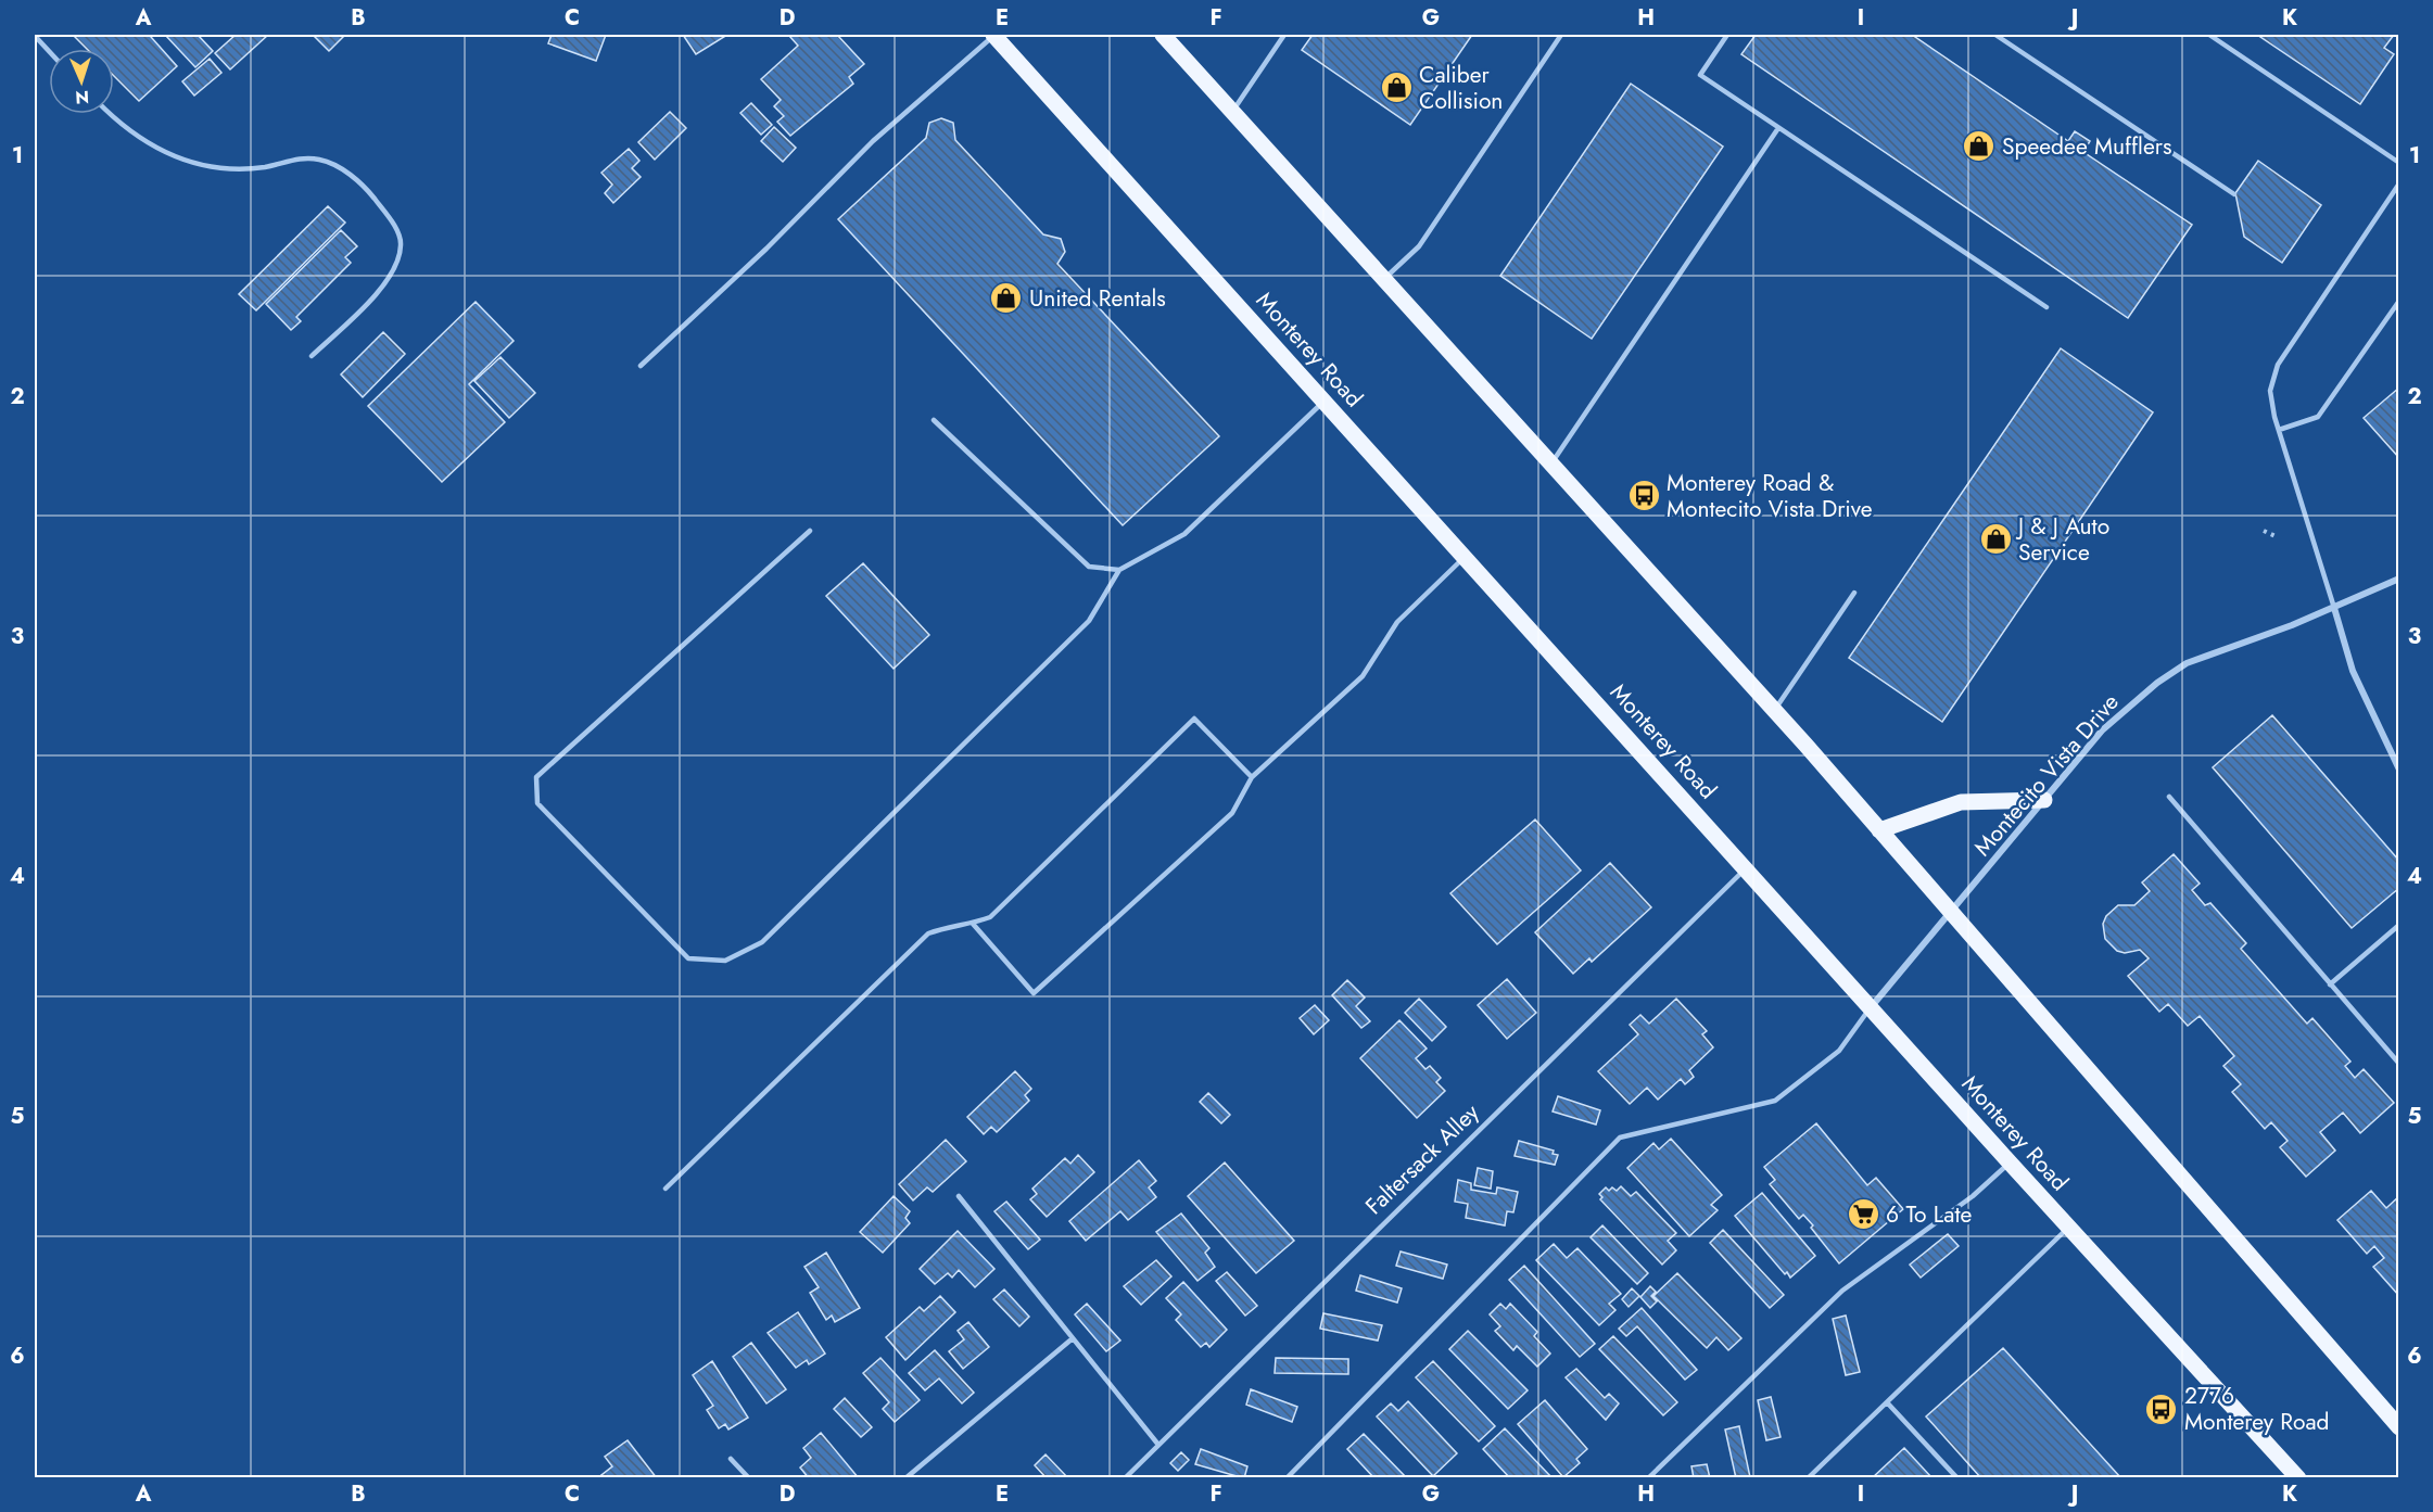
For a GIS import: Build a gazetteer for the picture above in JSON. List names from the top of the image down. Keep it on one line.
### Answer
{"streets":{"main road":["Monterey Road"],"street":["Montecito Vista Drive"],"lane":["Faltersack Alley"]},"crossings":[["Monterey Road","Montecito Vista Drive"],["Monterey Road","Faltersack Alley"]],"places":{"shop":["Caliber Collision","Speedee Mufflers","United Rentals","J & J Auto Service"],"bus stop":["Monterey Road & Montecito Vista Drive","2776 Monterey Road"],"supermarket":["6 To Late"]},"north":"bottom","grid":{"columns":["A","B","C","D","E","F","G","H","I","J","K"],"rows":["1","2","3","4","5","6"]}}
